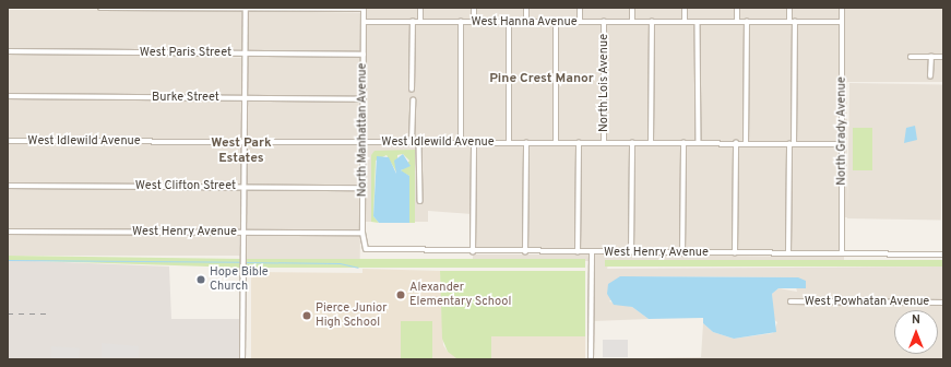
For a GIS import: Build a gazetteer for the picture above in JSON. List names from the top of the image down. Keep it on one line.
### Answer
{"streets":{"street":["West Hanna Avenue","West Paris Street","North Lois Avenue","Burke Street","North Manhattan Avenue","North Grady Avenue","West Idlewild Avenue","West Clifton Street","West Henry Avenue","West Powhatan Avenue"]},"crossings":[["West Hanna Avenue","North Lois Avenue"],["West Hanna Avenue","North Manhattan Avenue"],["West Hanna Avenue","North Grady Avenue"],["West Paris Street","North Manhattan Avenue"],["North Lois Avenue","West Idlewild Avenue"],["Burke Street","North Manhattan Avenue"],["North Manhattan Avenue","West Idlewild Avenue"],["North Manhattan Avenue","West Clifton Street"],["North Manhattan Avenue","West Henry Avenue"],["North Grady Avenue","West Idlewild Avenue"],["North Grady Avenue","West Henry Avenue"]],"districts":["Pine Crest Manor","West Park Estates"],"places":["Hope Bible Church","Alexander Elementary School","Pierce Junior High School"],"north":"top"}
